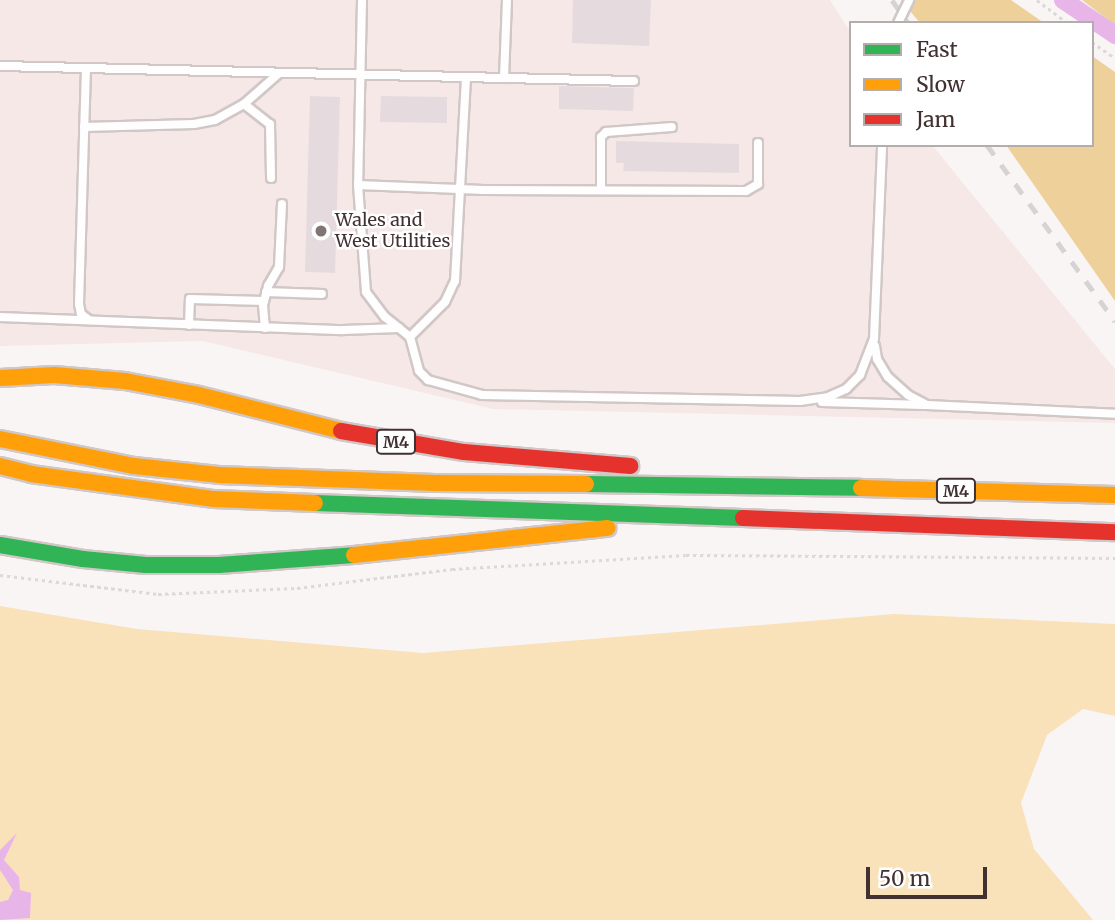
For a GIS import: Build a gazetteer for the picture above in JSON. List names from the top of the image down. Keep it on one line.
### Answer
{"streets":{"highway":["M4"]},"places":["Wales and West Utilities"],"legend":["Fast","Slow","Jam"],"scale_bar":"50 m"}
